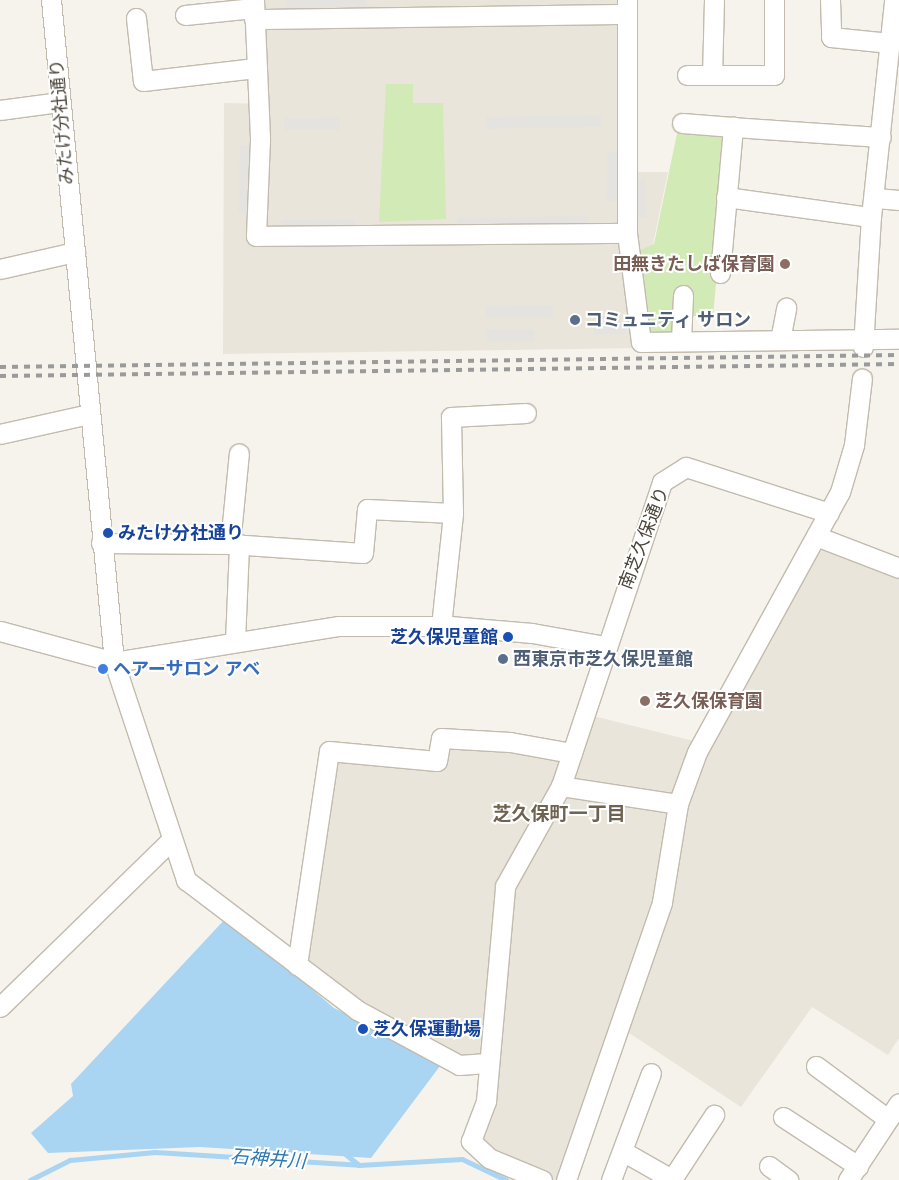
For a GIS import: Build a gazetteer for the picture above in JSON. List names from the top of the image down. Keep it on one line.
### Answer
{"streets":{"street":["みたけ分社通り","南芝久保通り"]},"crossings":[["みたけ分社通り","南芝久保通り"]],"districts":["芝久保町一丁目"],"water":["石神井川"],"places":["田無きたしば保育園","コミュニティ サロン","みたけ分社通り","芝久保児童館","西東京市芝久保児童館","ヘアーサロン アベ","芝久保保育園","芝久保運動場"]}
